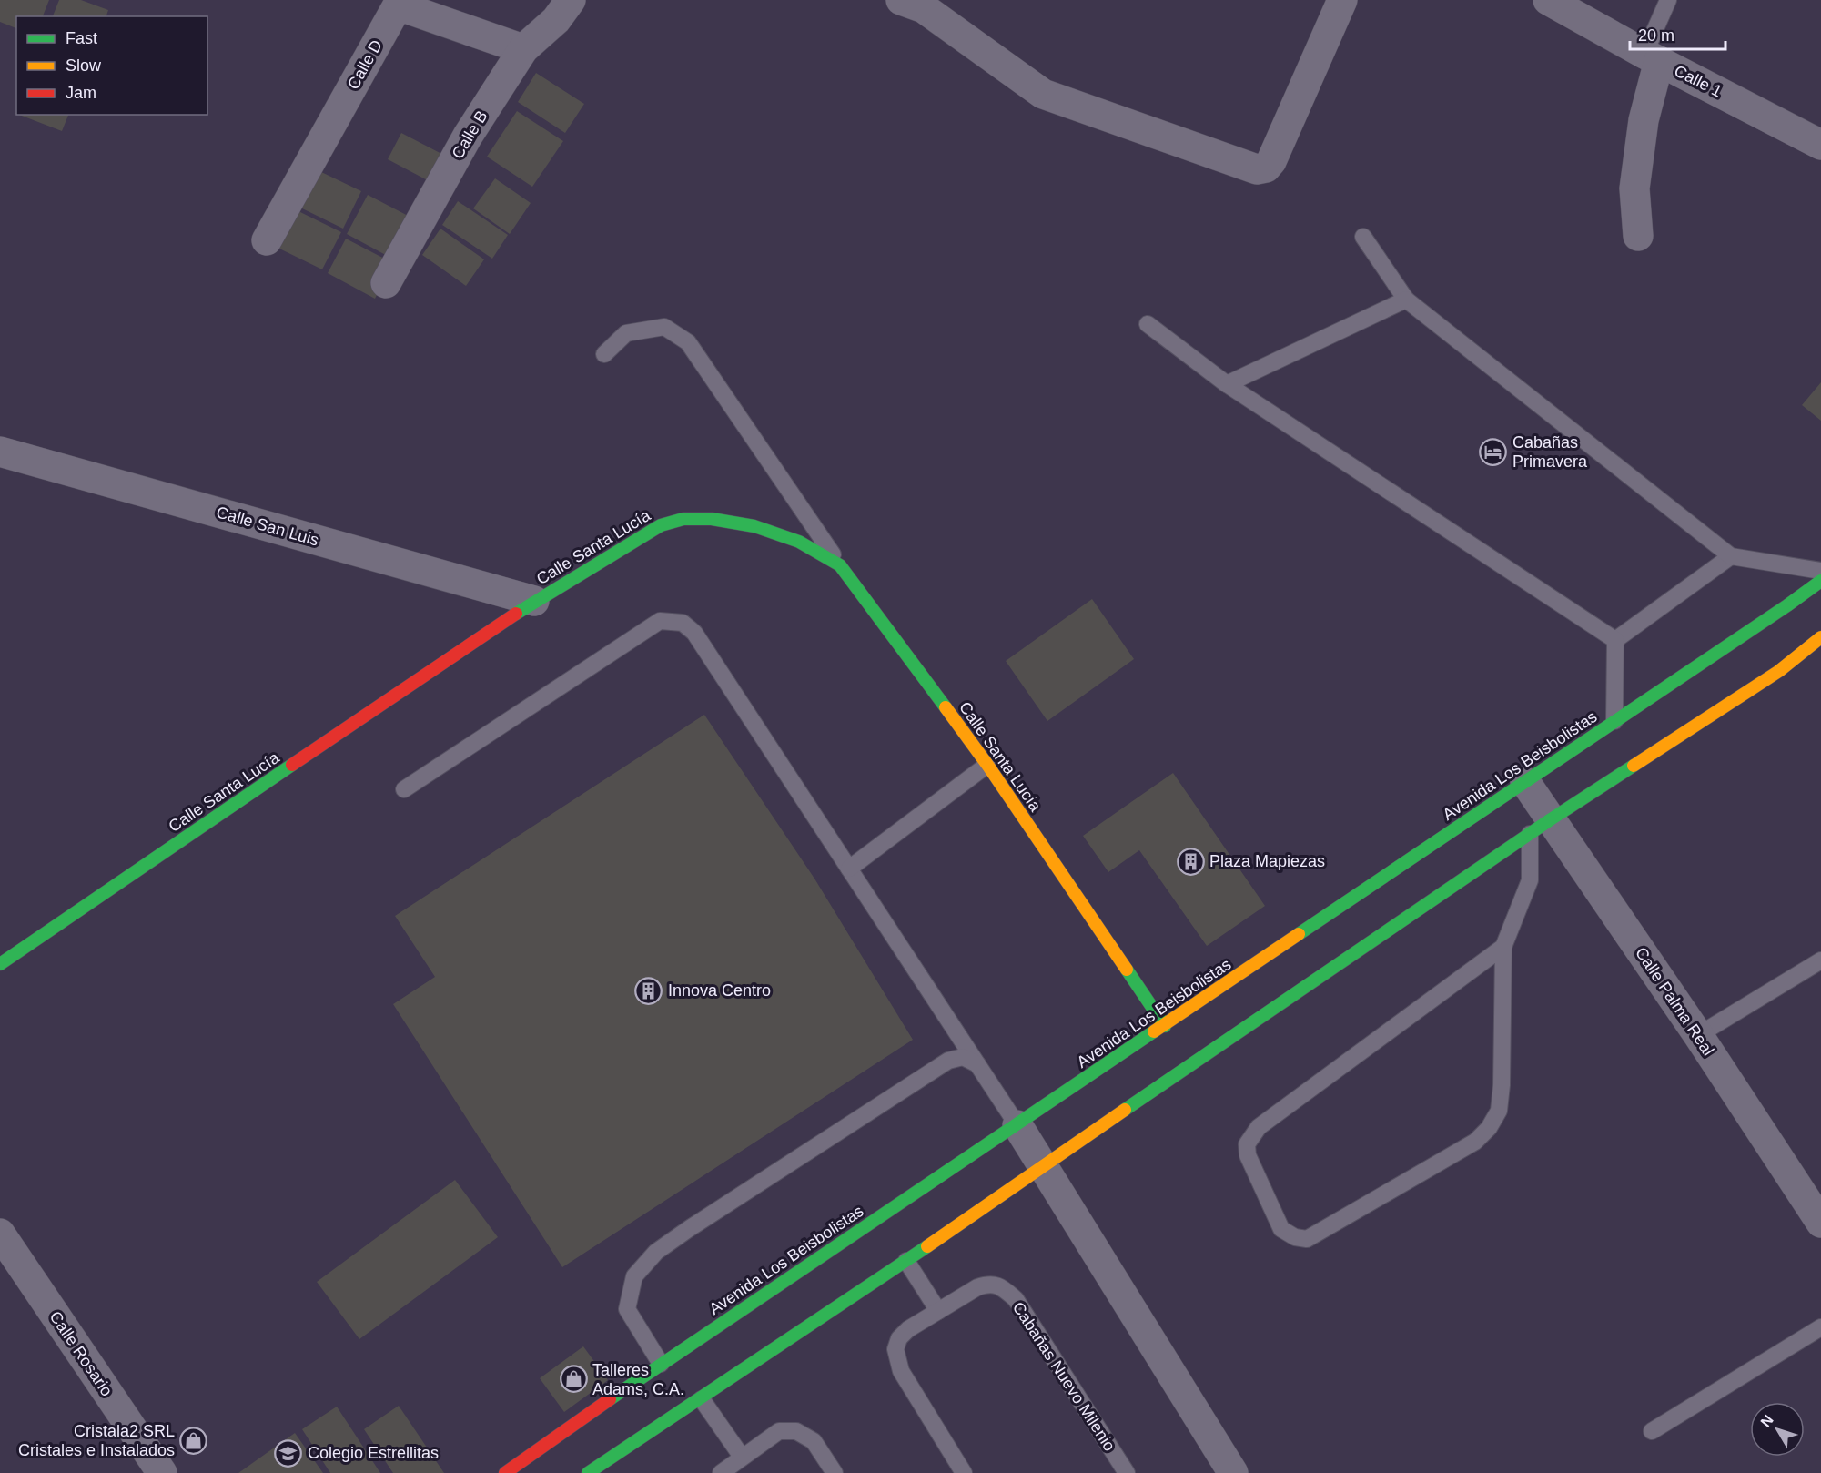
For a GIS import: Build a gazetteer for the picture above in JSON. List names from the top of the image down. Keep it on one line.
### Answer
{"streets":{"main road":["Calle Santa Lucía","Avenida Los Beisbolistas"],"street":["Calle D","Calle 1","Calle B","Calle San Luis","Calle Palma Real","Calle Rosario"],"lane":["Cabañas Nuevo Milenio"]},"crossings":[["Calle D","Calle B"],["Calle San Luis","Calle Santa Lucía"],["Calle Santa Lucía","Avenida Los Beisbolistas"],["Avenida Los Beisbolistas","Calle Palma Real"]],"places":{"hotel":["Cabañas Primavera"],"building":["Plaza Mapiezas","Innova Centro"],"shop":["Talleres Adams, C.A.","Cristala2 SRL Cristales e Instalados"],"school or university":["Colegio Estrellitas"]},"legend":["Fast","Slow","Jam"],"scale_bar":"20 m","north":"top left"}
